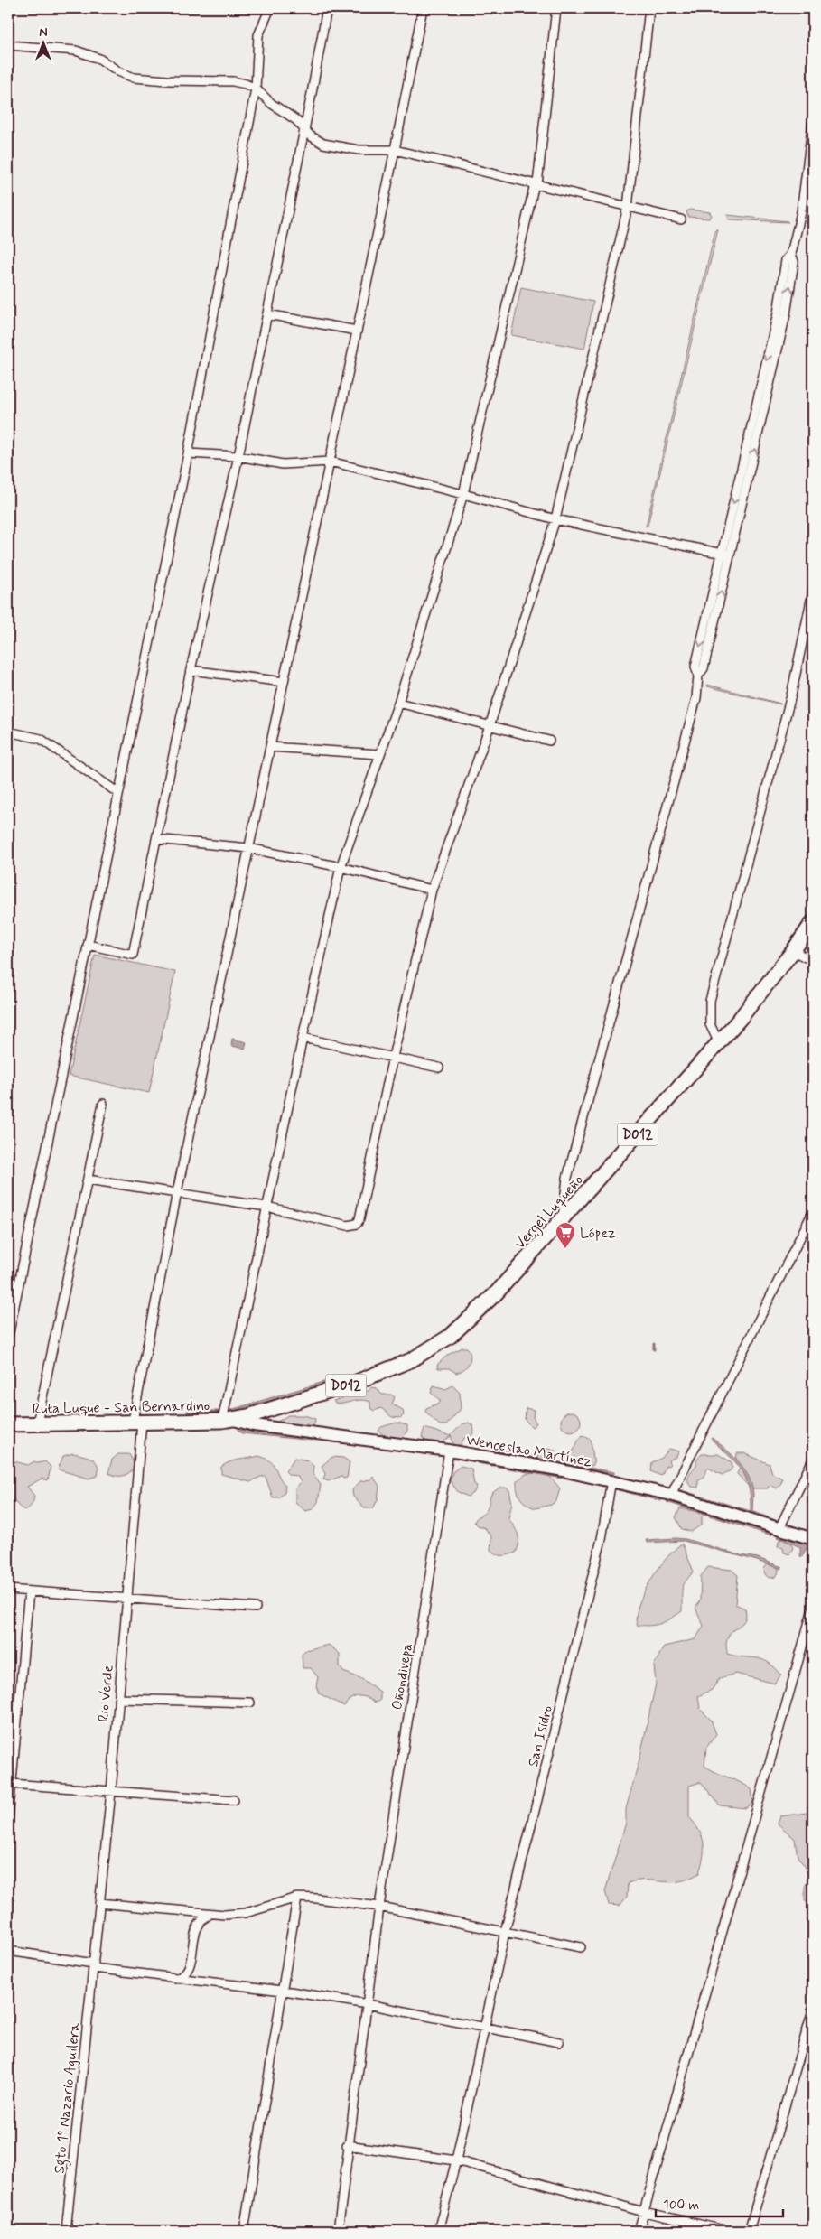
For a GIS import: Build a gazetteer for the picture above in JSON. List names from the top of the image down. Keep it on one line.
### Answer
{"streets":{"main road":["D012","Vergel Luqueño","Ruta Luque - San Bernardino","Wenceslao Martínez"],"street":["Oñondivepa","Rio Verde","San Isidro","Sgto 1º Nazario Aguilera"]},"crossings":[["Vergel Luqueño","Ruta Luque - San Bernardino"],["Vergel Luqueño","Wenceslao Martínez"],["Ruta Luque - San Bernardino","Wenceslao Martínez"],["Ruta Luque - San Bernardino","Rio Verde"],["Wenceslao Martínez","Oñondivepa"],["Wenceslao Martínez","San Isidro"],["Rio Verde","Sgto 1º Nazario Aguilera"]],"places":{"supermarket":["López"]},"scale_bar":"100 m","north":"top"}
